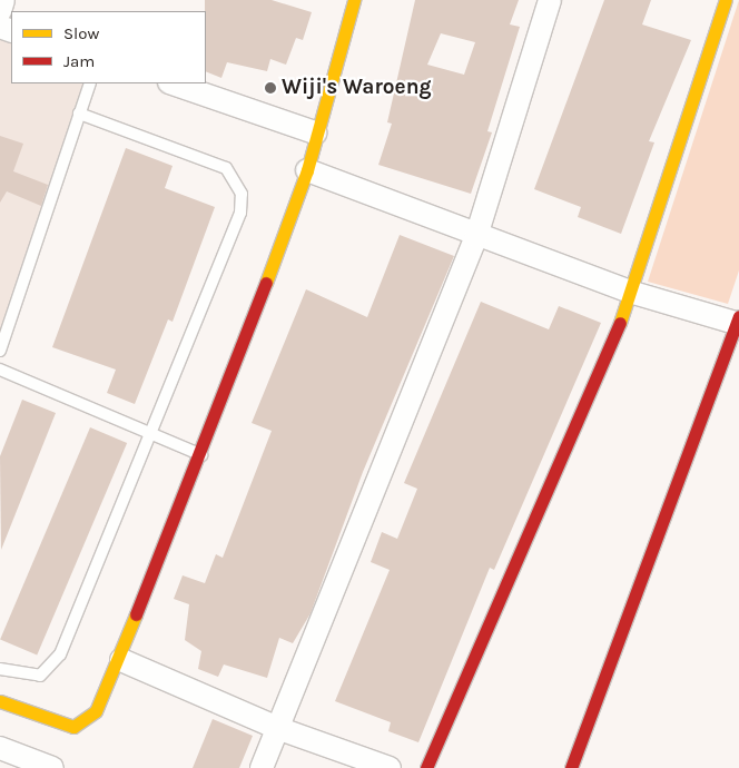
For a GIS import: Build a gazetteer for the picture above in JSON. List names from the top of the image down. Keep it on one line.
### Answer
{"places":["Wiji's Waroeng"],"legend":["Slow","Jam"]}
